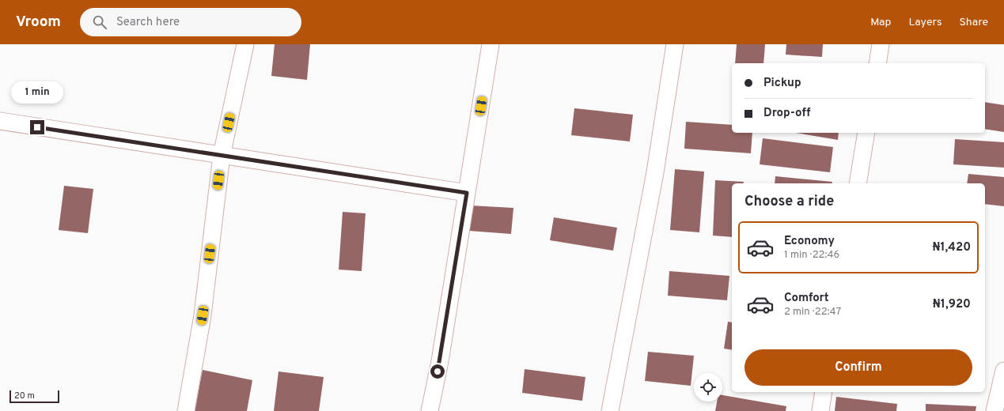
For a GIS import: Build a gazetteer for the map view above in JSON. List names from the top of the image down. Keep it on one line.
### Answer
{"scale_bar":"20 m","page":{"header":"Vroom","search":"Search here","nav":["Map","Layers","Share"],"banner":["Pickup","Drop-off"],"bubble":"1 min","heading":"Choose a ride","list":[{"name":"Economy","note":"1 min · 22:46","value":"₦1,420"},{"name":"Comfort","note":"2 min · 22:47","value":"₦1,920"}],"buttons":"Confirm","scale":"20 m"}}
